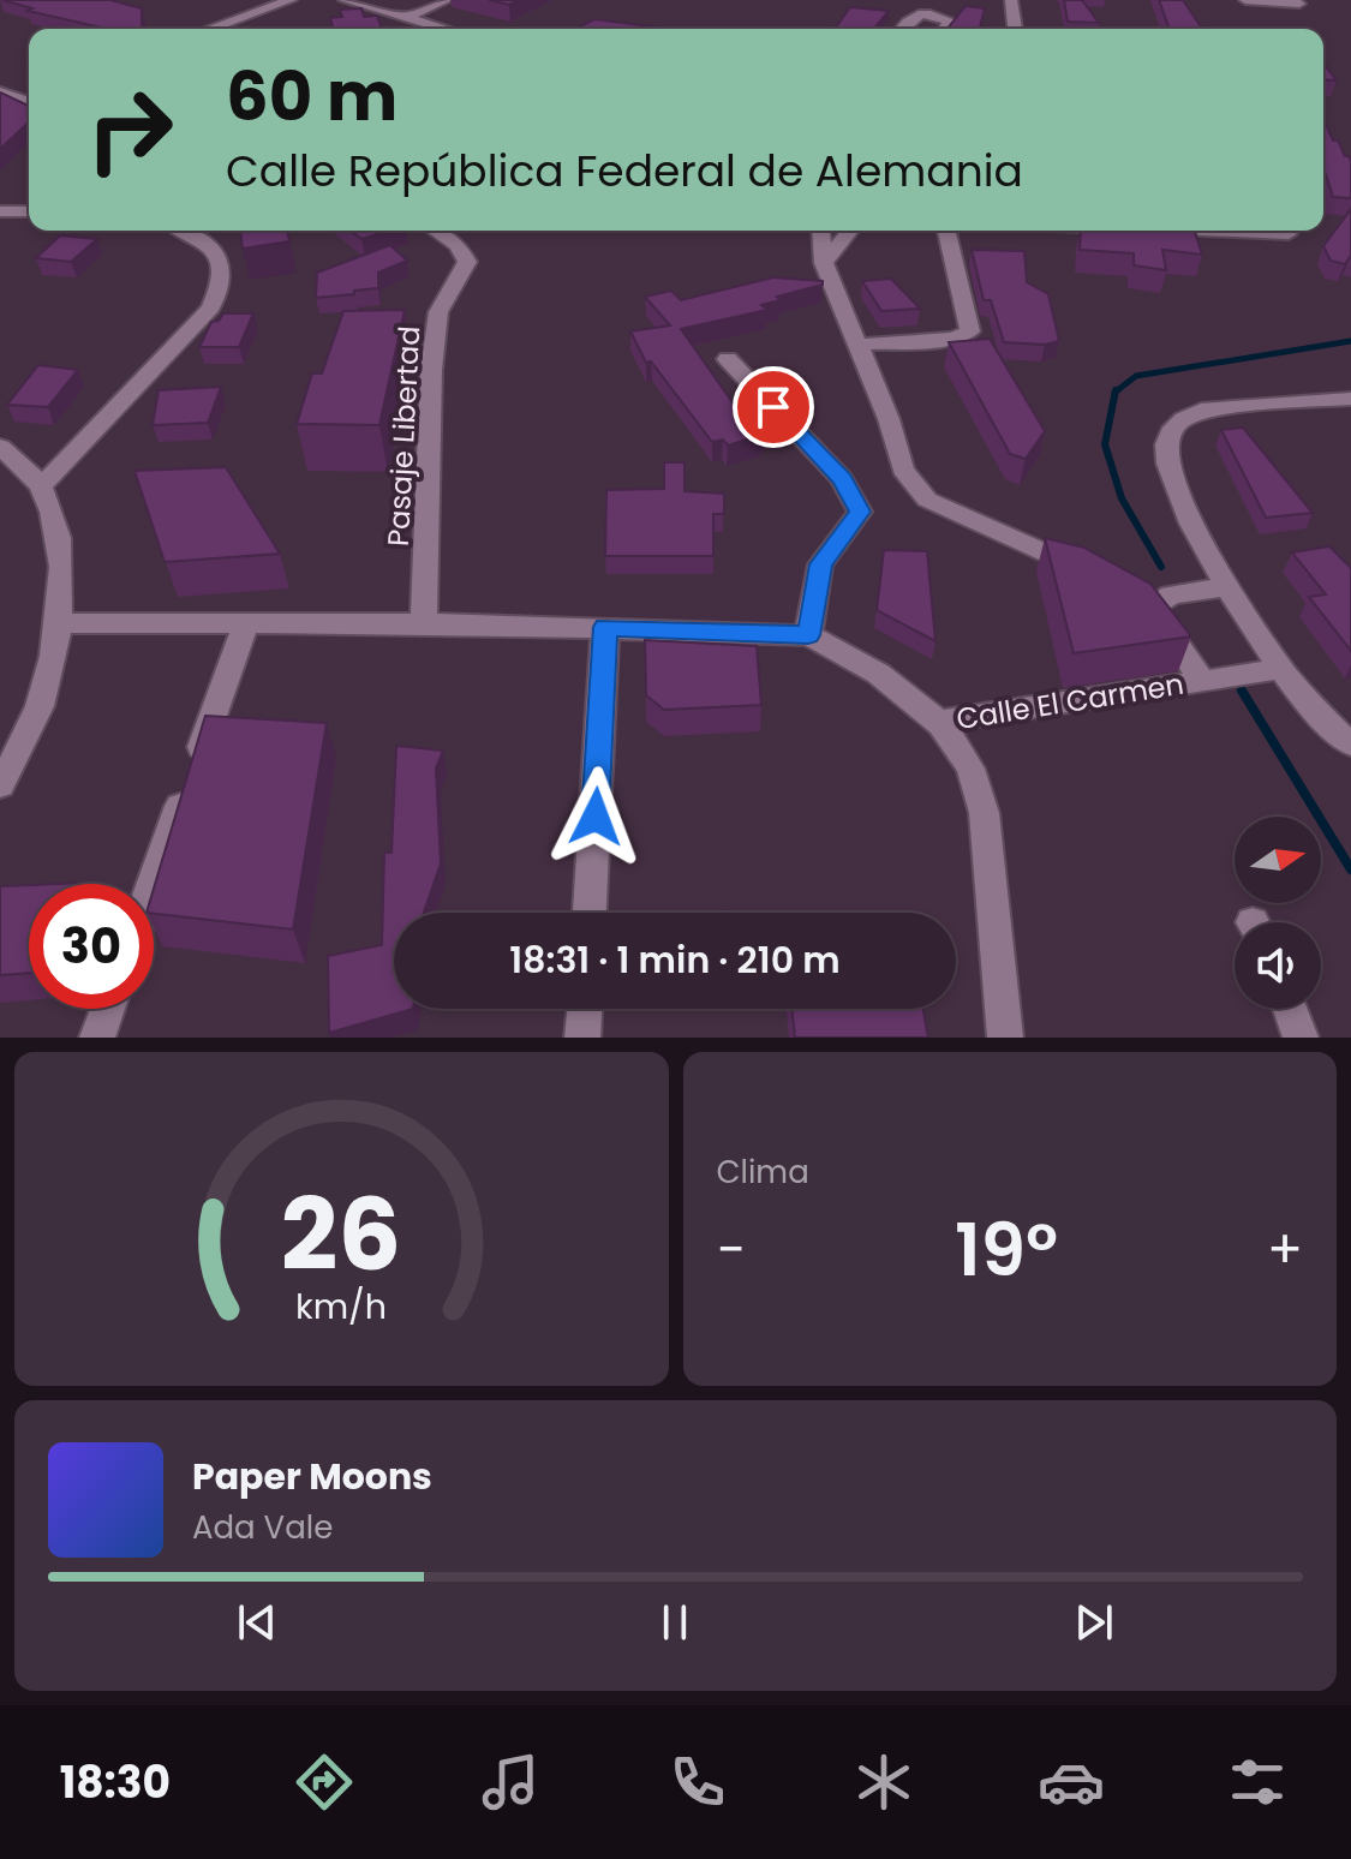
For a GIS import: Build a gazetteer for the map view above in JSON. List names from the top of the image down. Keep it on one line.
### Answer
{"streets":{"street":["Pasaje Libertad","Calle El Carmen"]},"north":"right","page":{"turn":["60 m","Calle República Federal de Alemania"],"limit":"30","trip":"18:31 · 1 min · 210 m","tile":"Clima","heat":["−","19°","+"],"song":["Paper Moons","Ada Vale"],"tabs":"18:30","gauge":["26","km/h"]}}
